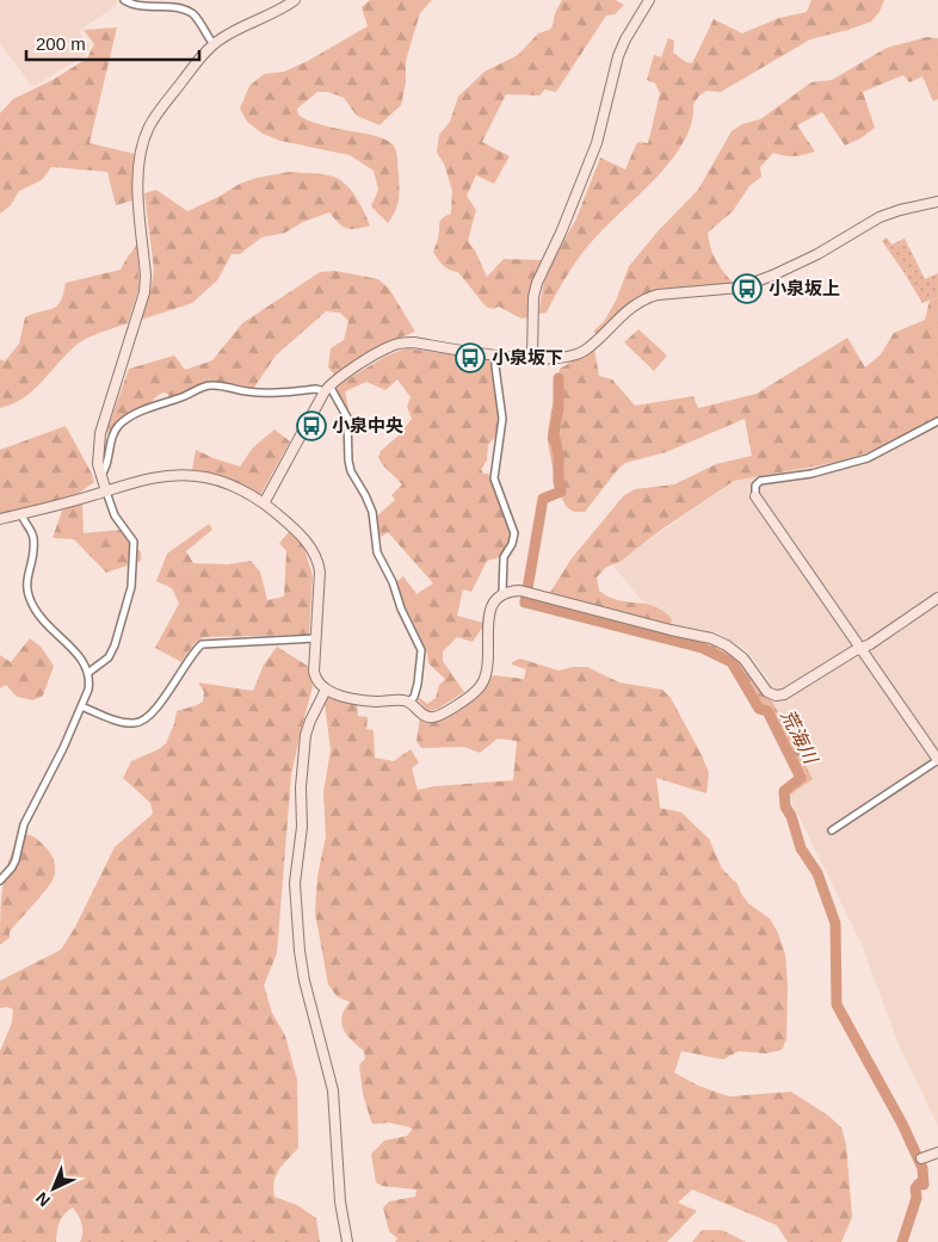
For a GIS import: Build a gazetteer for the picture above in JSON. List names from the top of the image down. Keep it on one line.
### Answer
{"water":["荒海川"],"places":{"bus stop":["小泉坂上","小泉坂下","小泉中央"]},"scale_bar":"200 m","north":"bottom left"}
